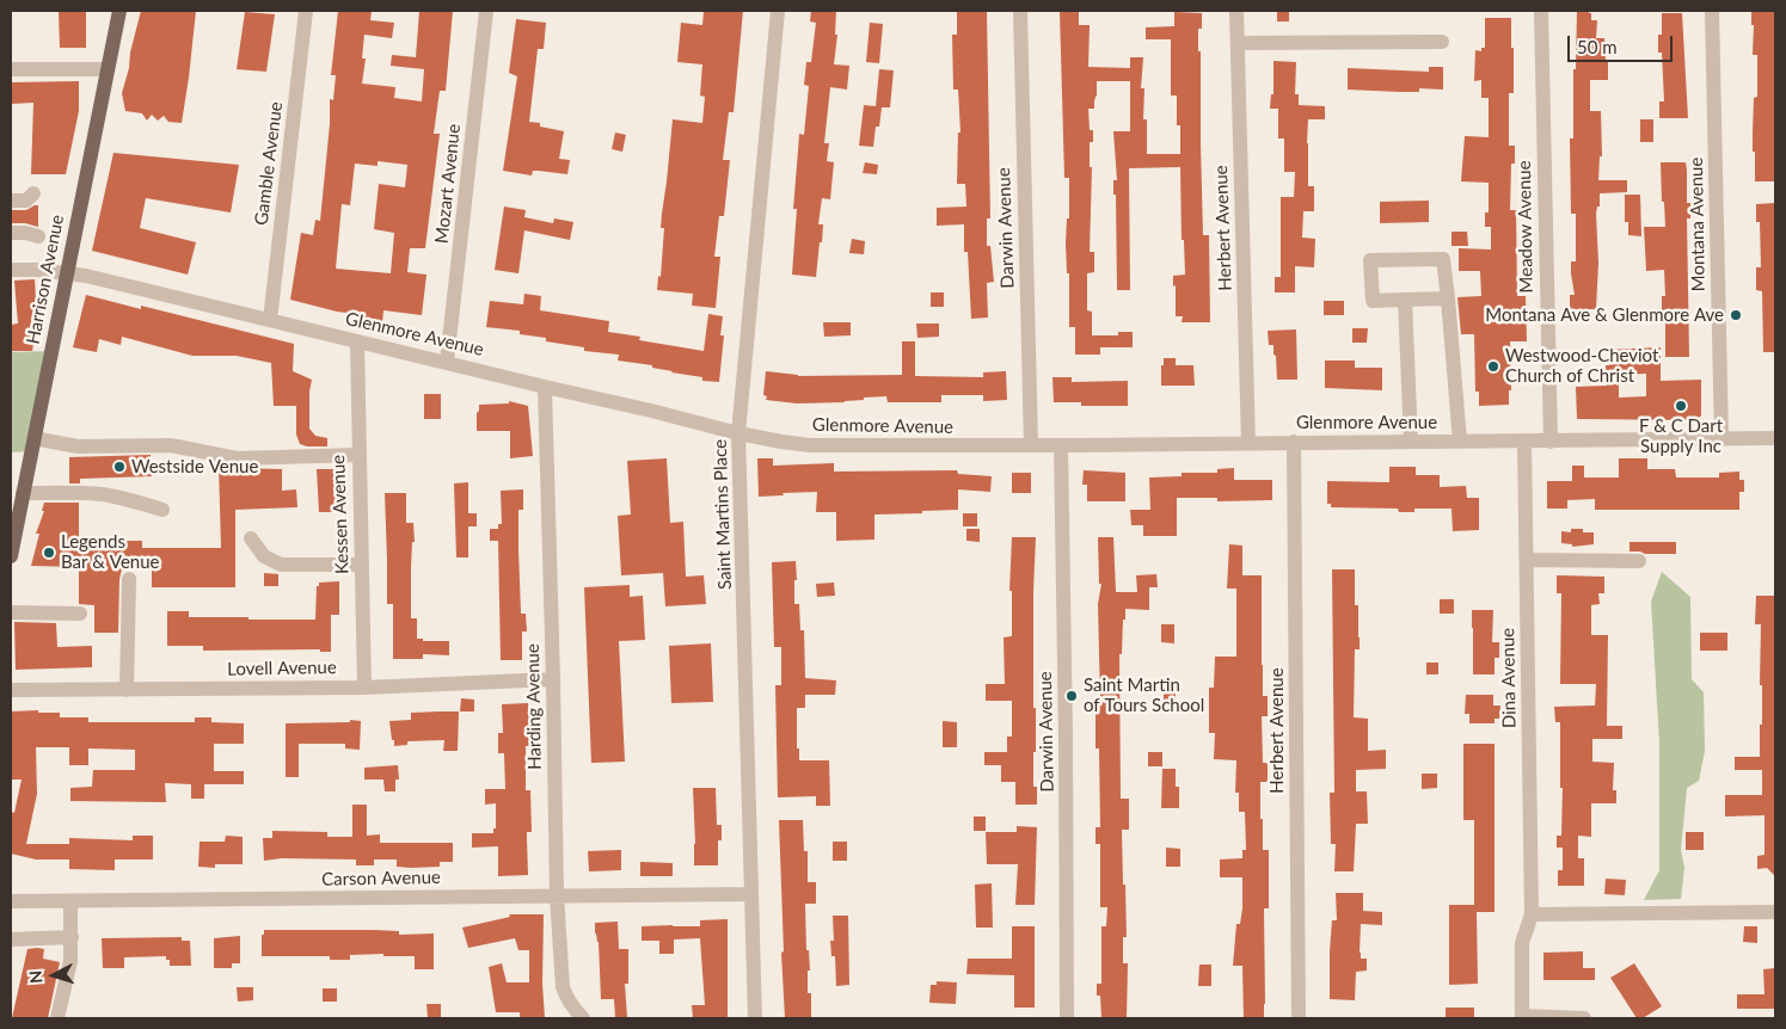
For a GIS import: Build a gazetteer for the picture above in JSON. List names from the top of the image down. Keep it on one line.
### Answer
{"streets":{"main road":["Harrison Avenue"],"street":["Gamble Avenue","Mozart Avenue","Montana Avenue","Meadow Avenue","Darwin Avenue","Herbert Avenue","Glenmore Avenue","Kessen Avenue","Saint Martins Place","Lovell Avenue","Dina Avenue","Harding Avenue","Carson Avenue"]},"crossings":[["Gamble Avenue","Glenmore Avenue"],["Mozart Avenue","Glenmore Avenue"],["Montana Avenue","Glenmore Avenue"],["Meadow Avenue","Glenmore Avenue"],["Darwin Avenue","Glenmore Avenue"],["Herbert Avenue","Glenmore Avenue"],["Harrison Avenue","Glenmore Avenue"],["Glenmore Avenue","Kessen Avenue"],["Glenmore Avenue","Saint Martins Place"],["Glenmore Avenue","Dina Avenue"],["Glenmore Avenue","Harding Avenue"],["Kessen Avenue","Lovell Avenue"],["Saint Martins Place","Carson Avenue"],["Lovell Avenue","Harding Avenue"],["Harding Avenue","Carson Avenue"]],"places":["Montana Ave & Glenmore Ave","Westwood-Cheviot Church of Christ","F & C Dart Supply Inc","Westside Venue","Legends Bar & Venue","Saint Martin of Tours School"],"scale_bar":"50 m","north":"left"}
